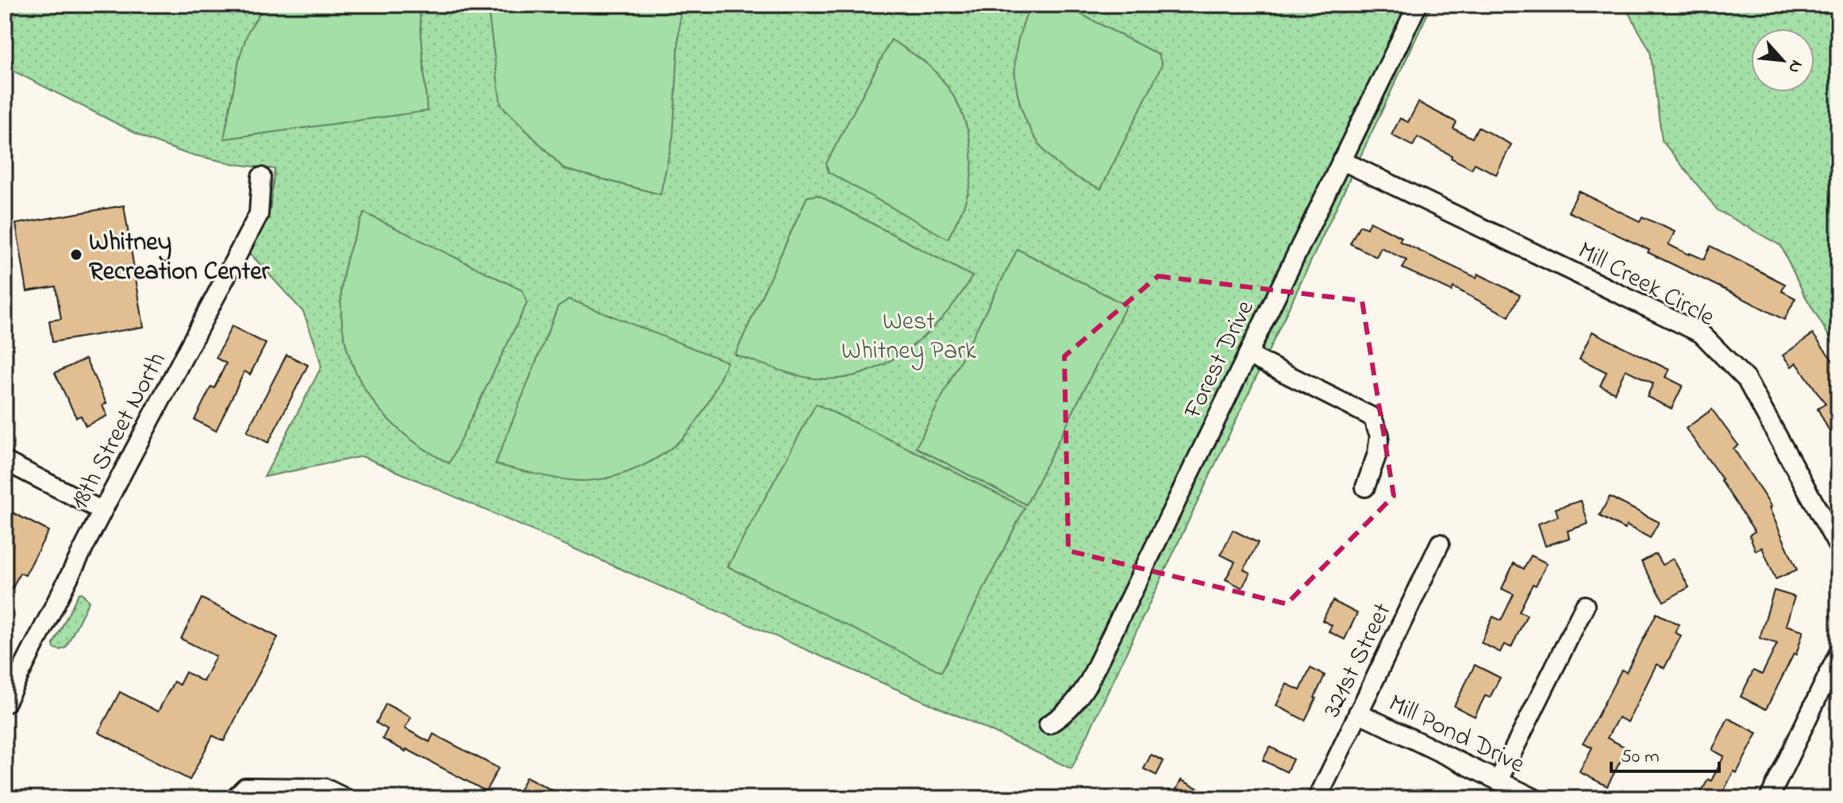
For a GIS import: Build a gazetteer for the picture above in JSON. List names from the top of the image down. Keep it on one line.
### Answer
{"streets":{"street":["Mill Creek Circle","Forest Drive","18th Street North","321st Street","Mill Pond Drive"]},"crossings":[["Mill Creek Circle","Forest Drive"],["321st Street","Mill Pond Drive"]],"parks":["West Whitney Park"],"places":["Whitney Recreation Center"],"scale_bar":"50 m","north":"bottom right"}
